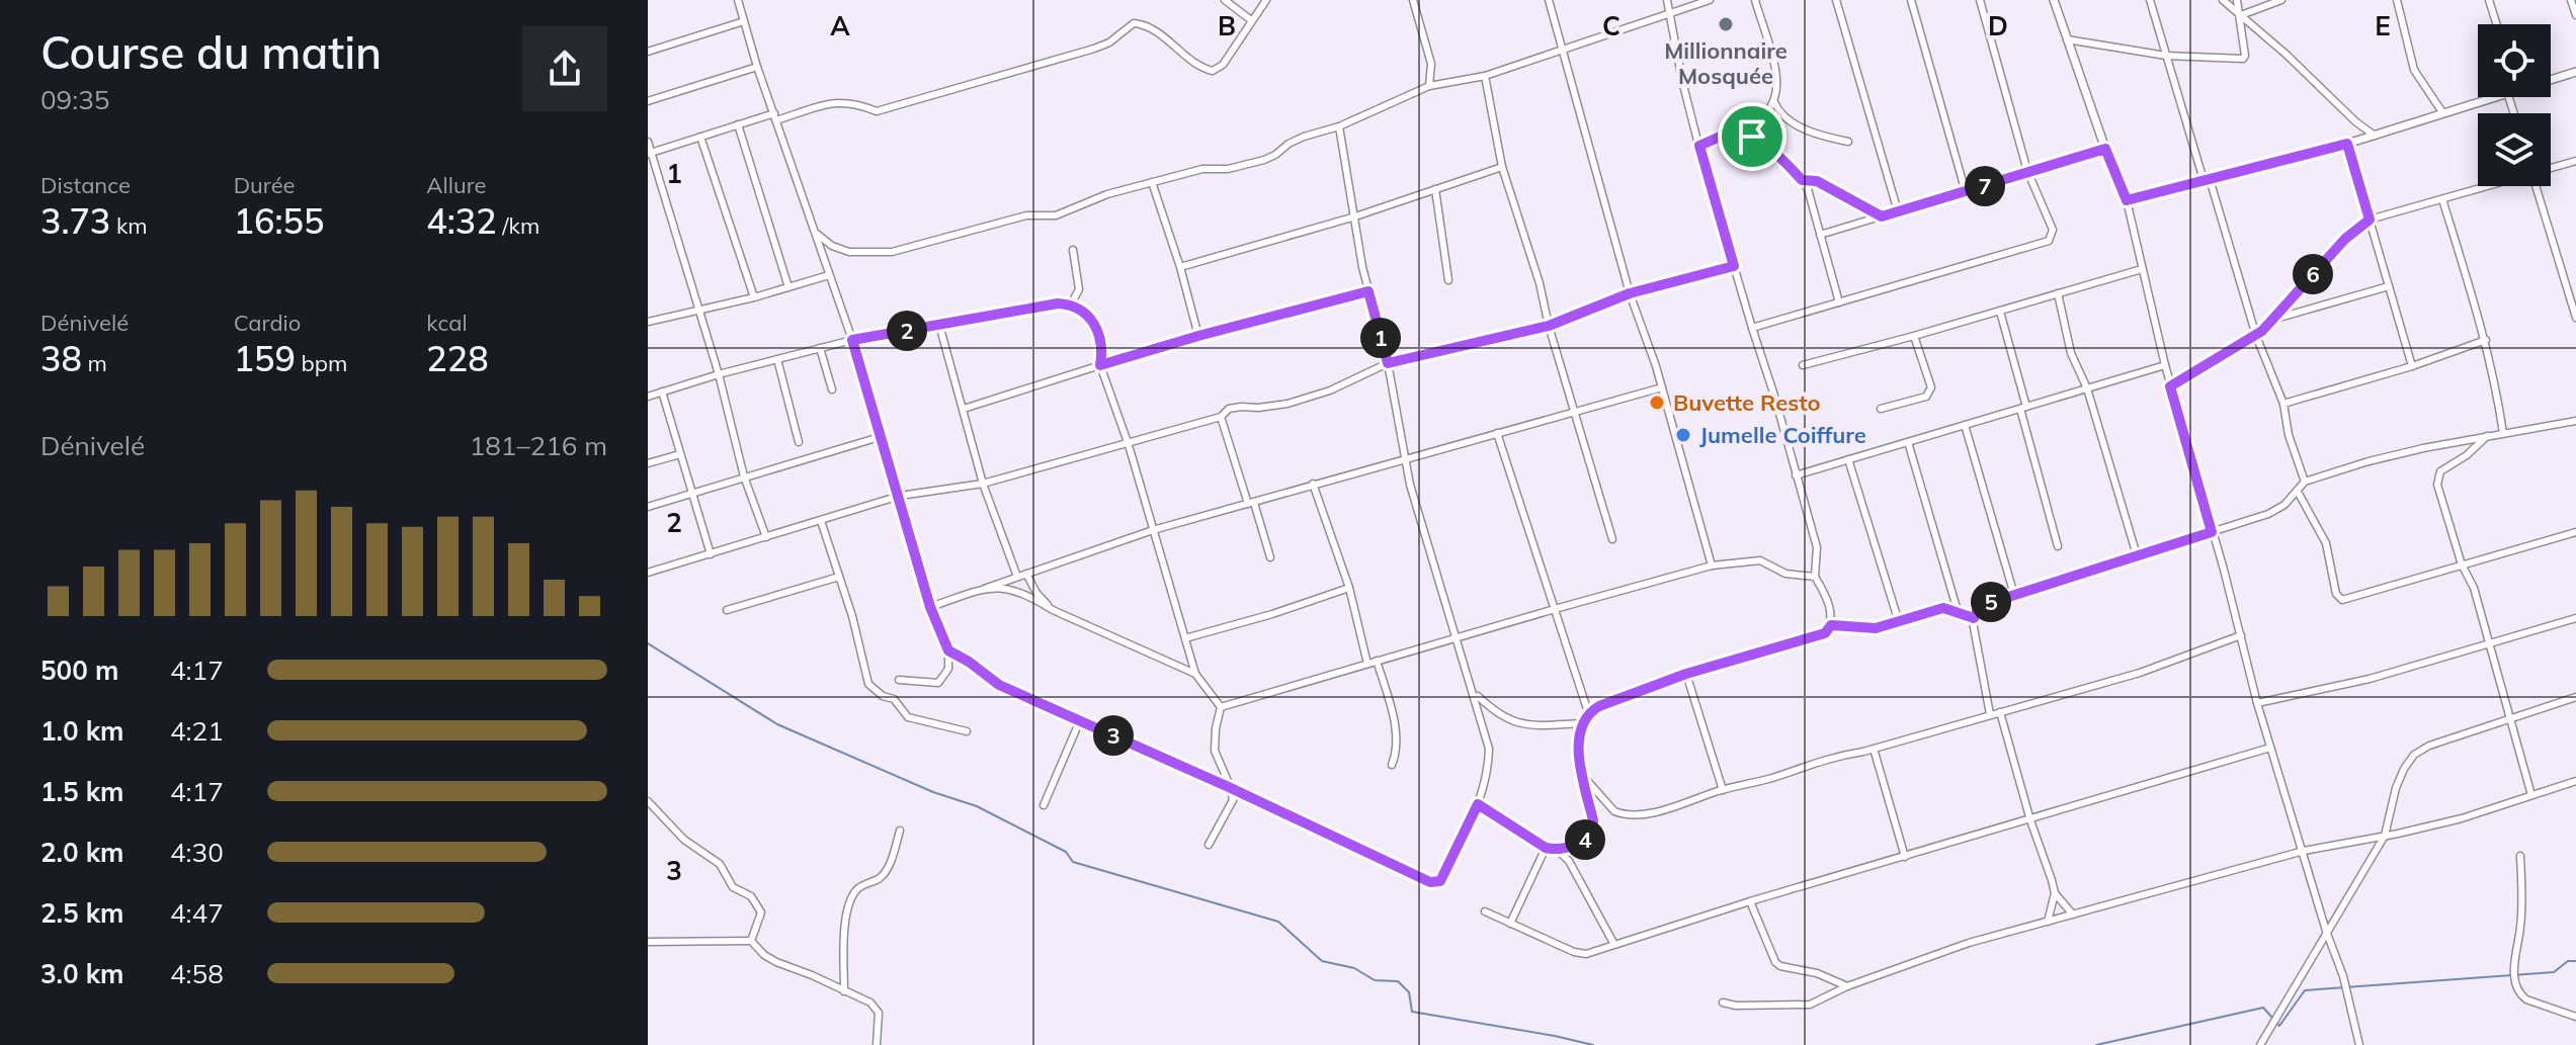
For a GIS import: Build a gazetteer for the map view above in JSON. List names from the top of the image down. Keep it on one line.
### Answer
{"places":["Millionnaire Mosquée","Buvette Resto","Jumelle Coiffure"],"page":{"heading":["Course du matin","09:35"],"stats":[["Distance","3.73 km"],["Durée","16:55"],["Allure","4:32 /km"],["Dénivelé","38 m"],["Cardio","159 bpm"],["kcal","228"]],"pins":["7","6","2","1","5","3","4"],"chart":["Dénivelé","181–216 m"],"list":[{"name":"500 m","note":"4:17"},{"name":"1.0 km","note":"4:21"},{"name":"1.5 km","note":"4:17"},{"name":"2.0 km","note":"4:30"},{"name":"2.5 km","note":"4:47"},{"name":"3.0 km","note":"4:58"}]},"grid":{"columns":["A","B","C","D","E"],"rows":["1","2","3"]}}
